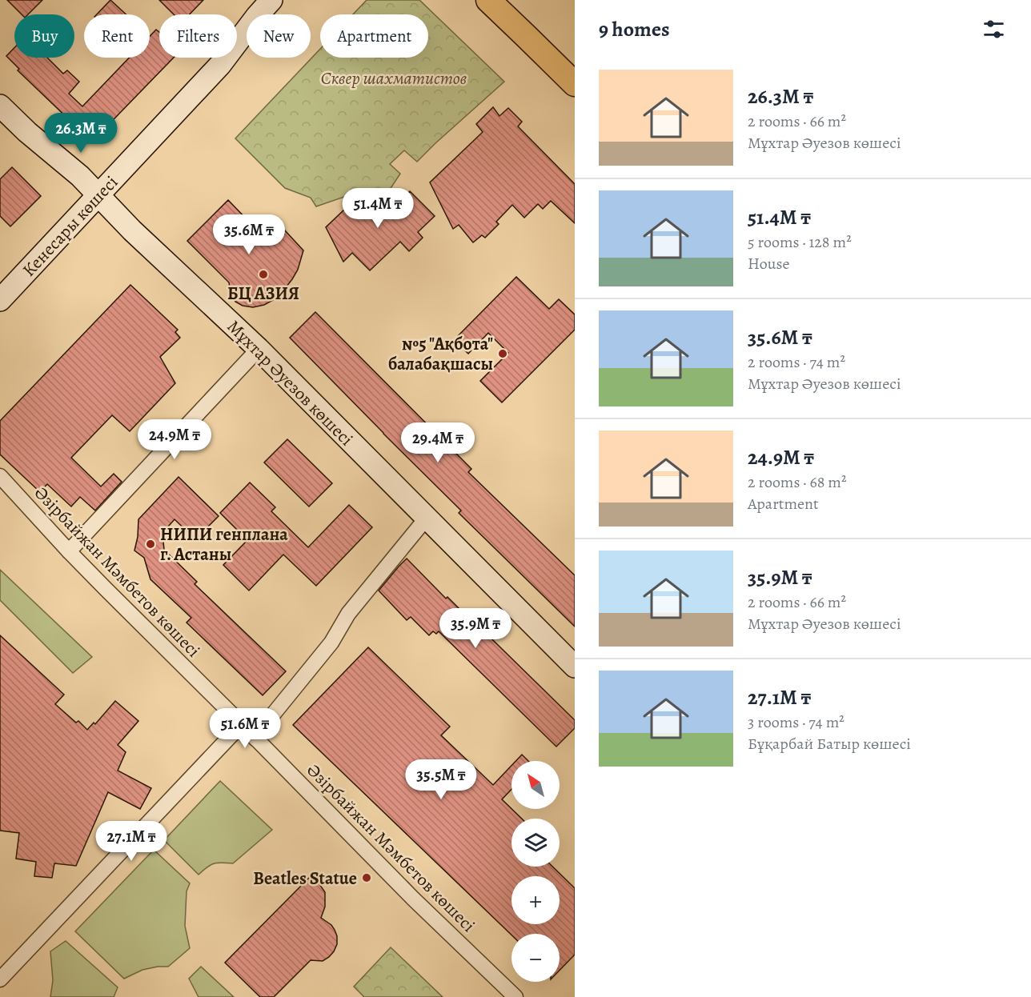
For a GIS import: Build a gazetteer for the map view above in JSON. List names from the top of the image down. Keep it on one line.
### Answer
{"streets":{"street":["Кенесары көшесі","Мұхтар Әуезов көшесі","Әзірбайжан Мәмбетов көшесі"]},"crossings":[["Кенесары көшесі","Мұхтар Әуезов көшесі"]],"parks":["Сквер шахматистов"],"places":["БЦ АЗИЯ","№5 \"Ақбота\" балабақшасы","НИПИ генплана г. Астаны","Beatles Statue"],"north":"top left","page":{"heading":"9 homes","chip":["Buy","Rent","Filters","New","Apartment"],"list":[{"name":"26.3M ₸","note":"2 rooms · 66 m² · Мұхтар Әуезов көшесі"},{"name":"51.4M ₸","note":"5 rooms · 128 m² · House"},{"name":"35.6M ₸","note":"2 rooms · 74 m² · Мұхтар Әуезов көшесі"},{"name":"24.9M ₸","note":"2 rooms · 68 m² · Apartment"},{"name":"35.9M ₸","note":"2 rooms · 66 m² · Мұхтар Әуезов көшесі"},{"name":"27.1M ₸","note":"3 rooms · 74 m² · Бұқарбай Батыр көшесі"}],"price":["26.3M ₸","51.4M ₸","35.6M ₸","24.9M ₸","29.4M ₸","35.9M ₸","51.6M ₸","35.5M ₸","27.1M ₸"],"map_buttons":["+","−"]}}
